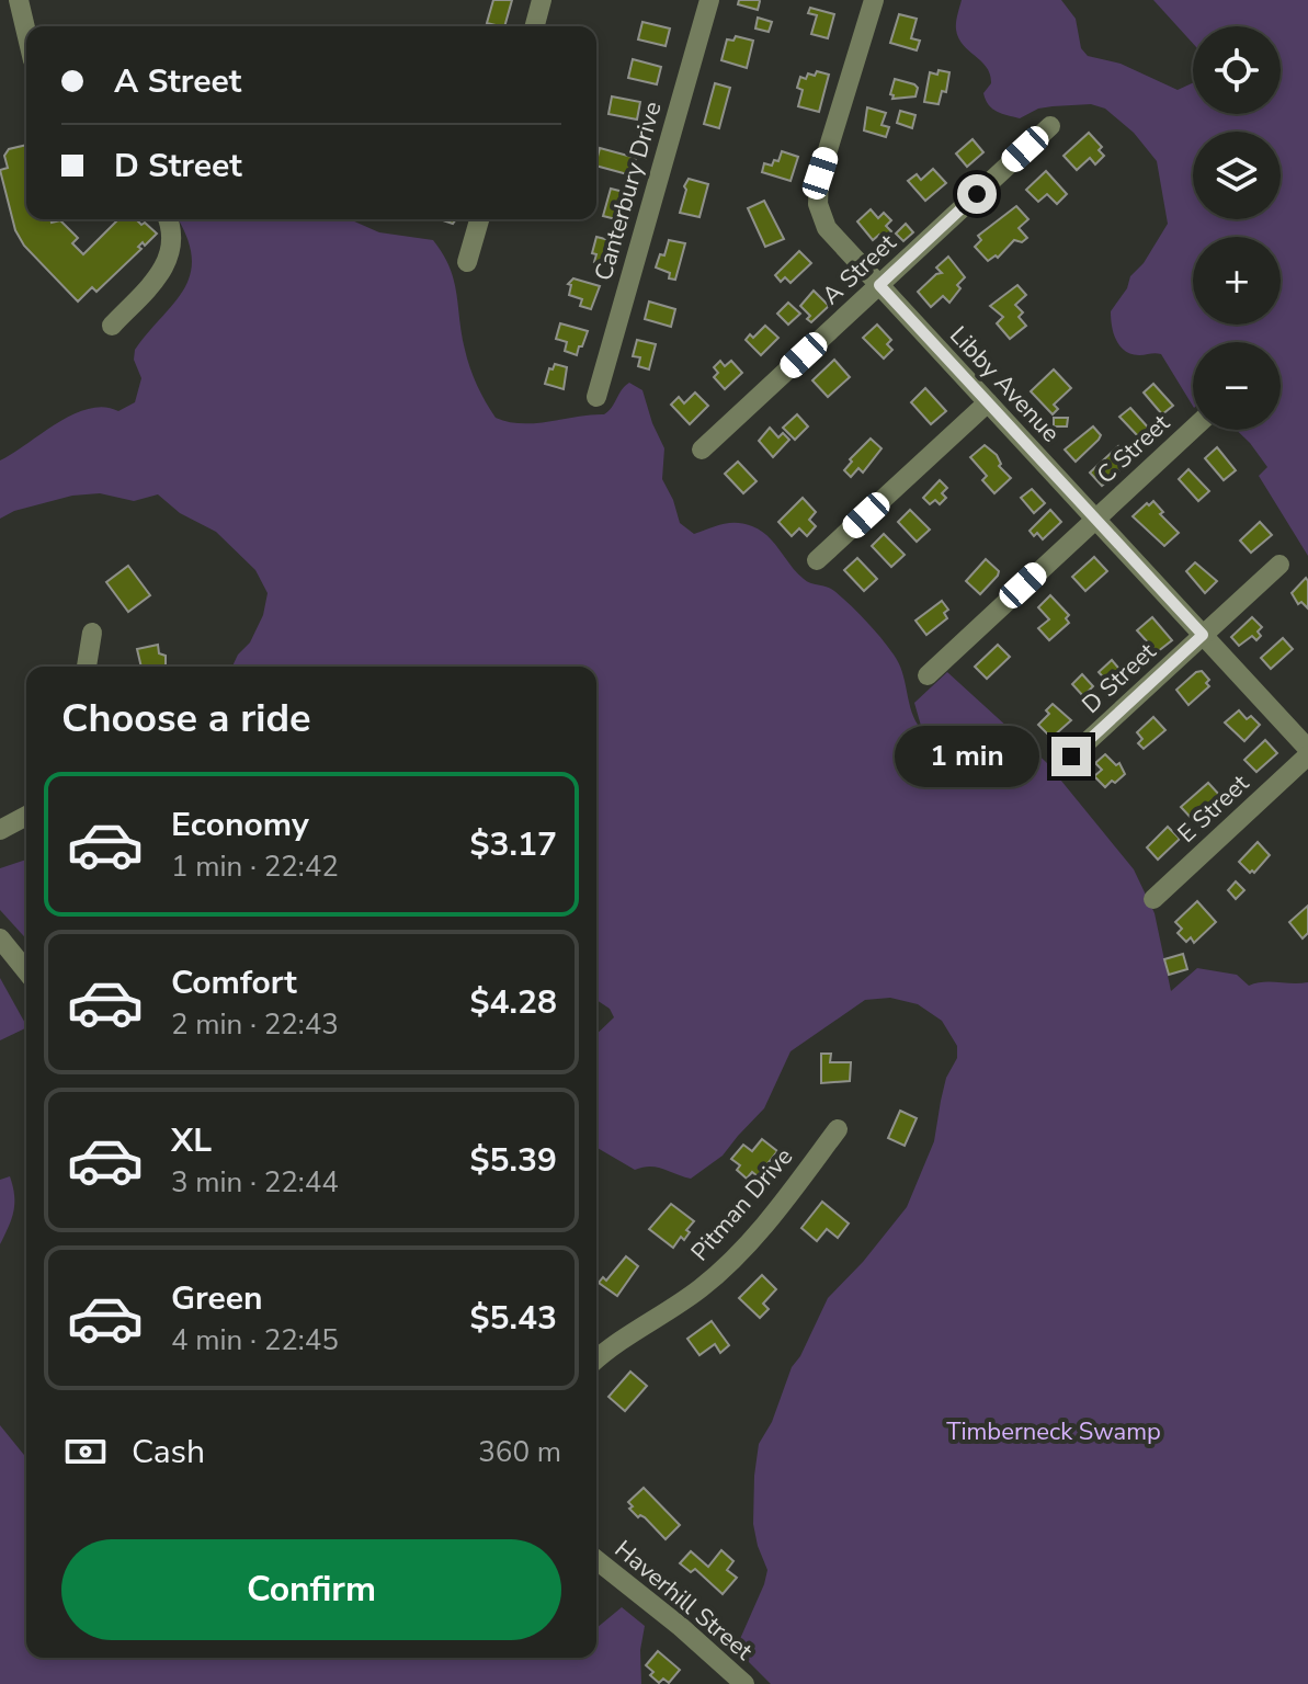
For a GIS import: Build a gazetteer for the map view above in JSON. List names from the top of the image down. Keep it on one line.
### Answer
{"streets":{"street":["Canterbury Drive","A Street","Libby Avenue","C Street","D Street","E Street","Pitman Drive","Haverhill Street"]},"crossings":[["A Street","Libby Avenue"],["Libby Avenue","C Street"],["Libby Avenue","D Street"],["Libby Avenue","E Street"]],"parks":["Timberneck Swamp"],"page":{"map_buttons":["+","−"],"banner":["A Street","D Street"],"heading":"Choose a ride","bubble":"1 min","list":[{"name":"Economy","note":"1 min · 22:42","value":"$3.17"},{"name":"Comfort","note":"2 min · 22:43","value":"$4.28"},{"name":"XL","note":"3 min · 22:44","value":"$5.39"},{"name":"Green","note":"4 min · 22:45","value":"$5.43"}],"pay":["Cash","360 m"],"buttons":"Confirm"}}
